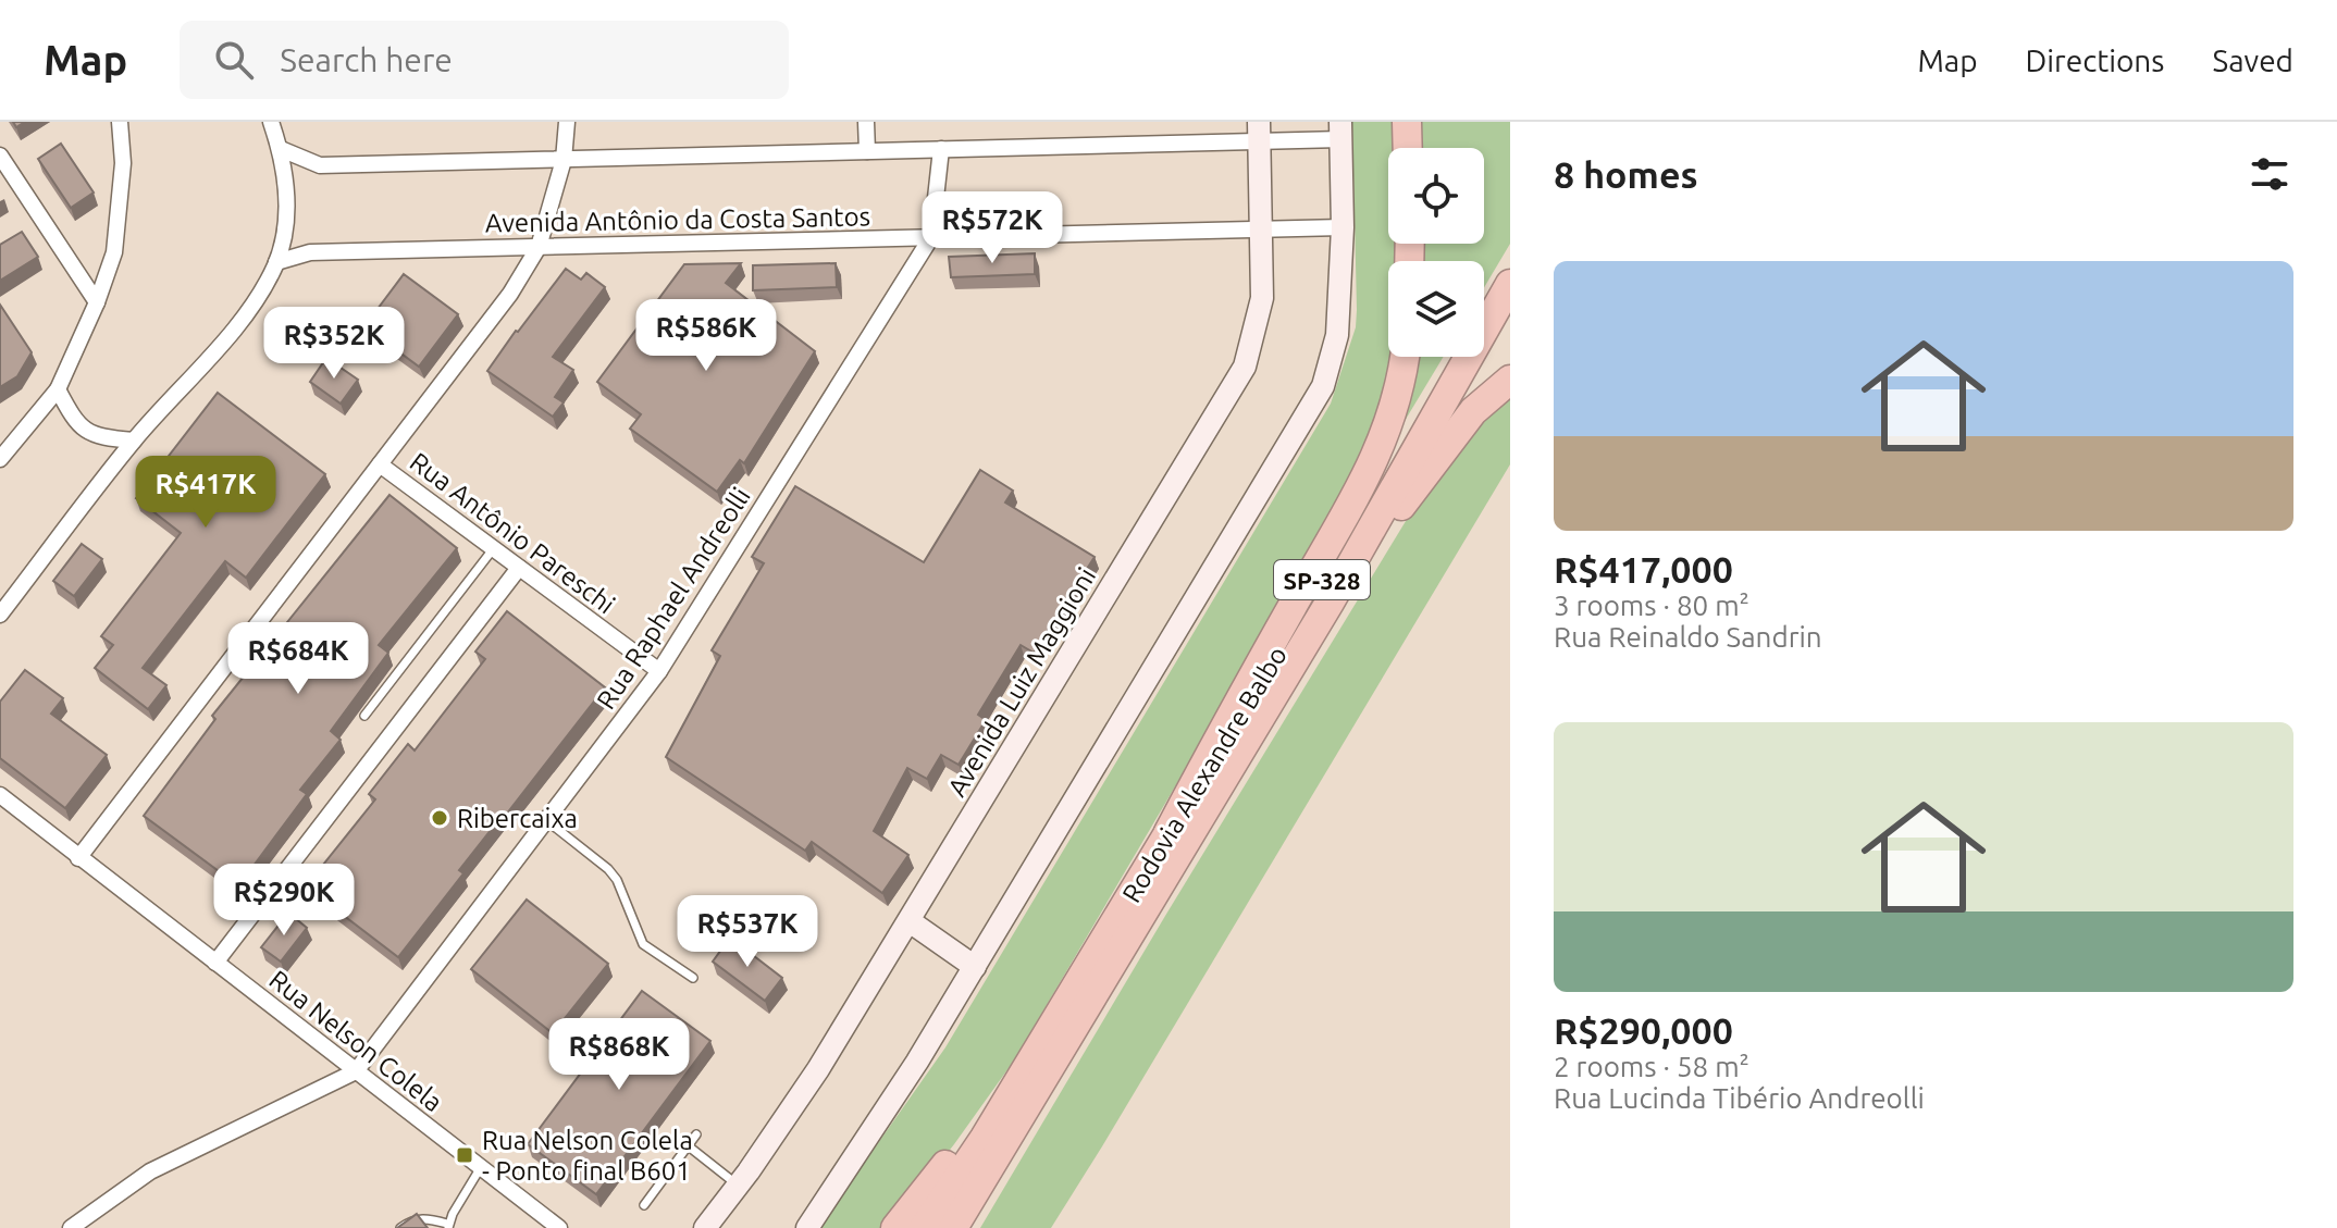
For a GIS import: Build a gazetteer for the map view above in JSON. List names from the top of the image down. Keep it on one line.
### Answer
{"streets":{"highway":["SP-328","Rodovia Alexandre Balbo"],"street":["Avenida Antônio da Costa Santos","Rua Antônio Pareschi","Rua Raphael Andreolli","Avenida Luiz Maggioni","Rua Nelson Colela"]},"crossings":[["Avenida Antônio da Costa Santos","Rua Raphael Andreolli"],["Avenida Antônio da Costa Santos","Avenida Luiz Maggioni"],["Rua Antônio Pareschi","Rua Raphael Andreolli"],["Rua Raphael Andreolli","Rua Nelson Colela"]],"places":{"other":["Ribercaixa"],"transit":["Rua Nelson Colela - Ponto final B601"]},"page":{"header":"Map","search":"Search here","nav":["Map","Directions","Saved"],"heading":"8 homes","price":["R$572K","R$586K","R$352K","R$417K","R$684K","R$290K","R$537K","R$868K"],"list":[{"name":"R$417,000","note":"3 rooms · 80 m² · Rua Reinaldo Sandrin"},{"name":"R$290,000","note":"2 rooms · 58 m² · Rua Lucinda Tibério Andreolli"}]}}
